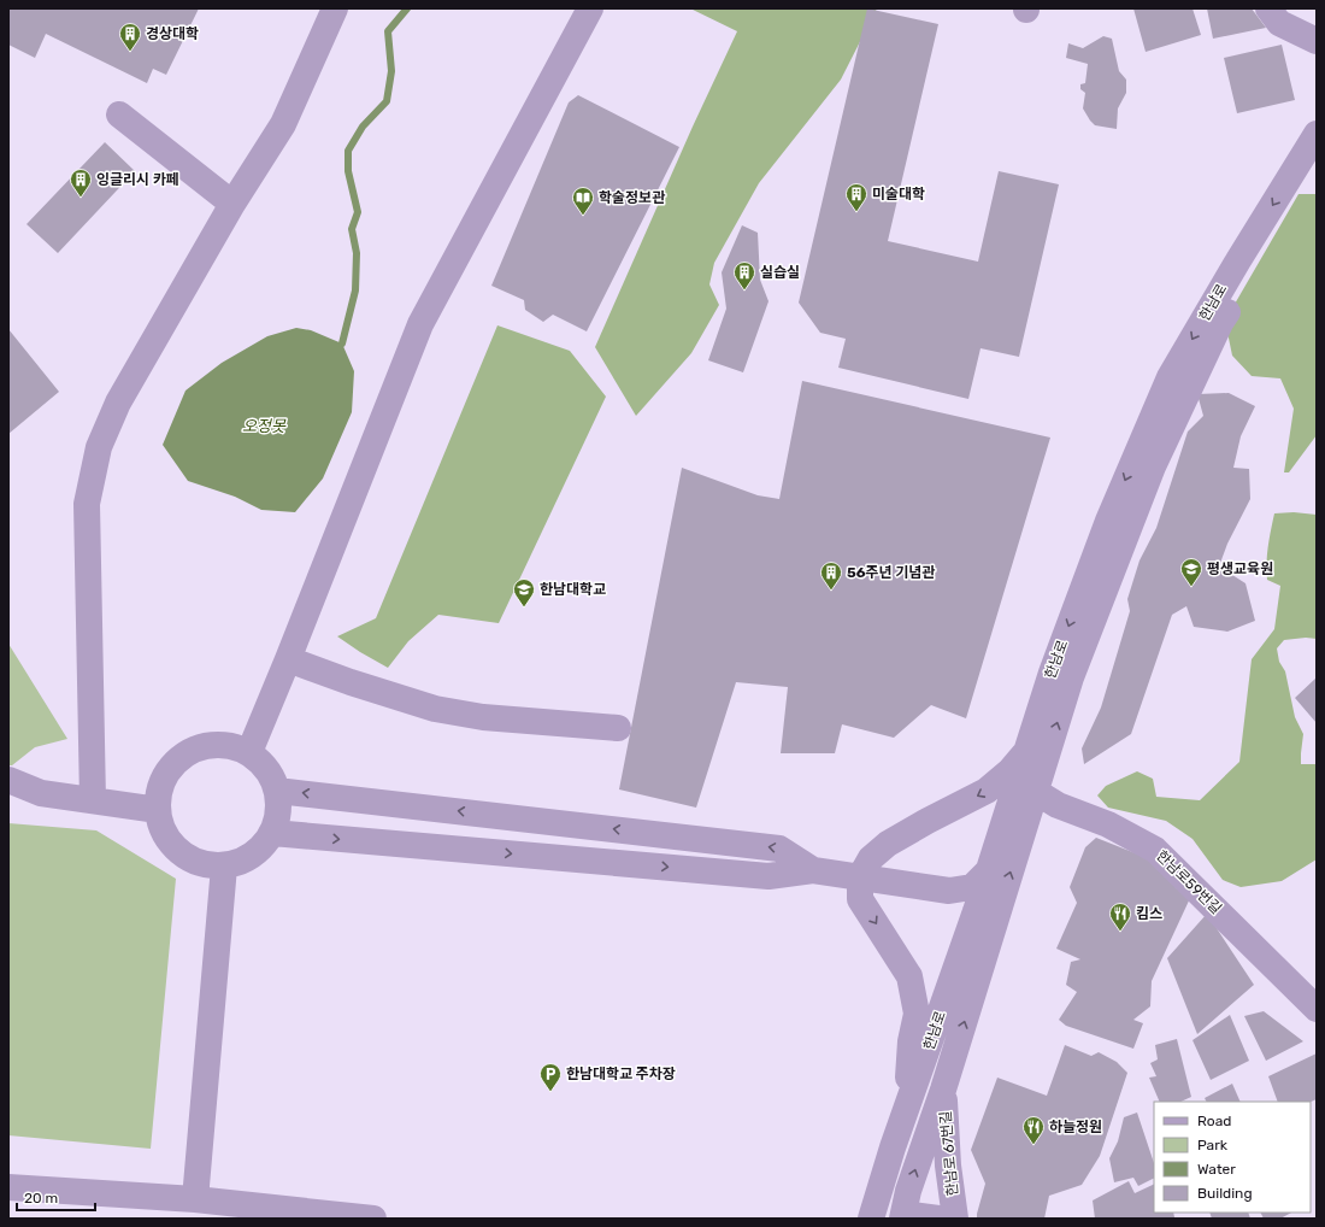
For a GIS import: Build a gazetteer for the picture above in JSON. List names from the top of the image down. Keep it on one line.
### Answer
{"streets":{"street":["한남로","한남로59번길","한남로 67번길"]},"crossings":[["한남로","한남로59번길"],["한남로","한남로 67번길"]],"water":["오정못"],"places":{"building":["경상대학","잉글리시 카페","미술대학","실습실","56주년 기념관"],"library":["학술정보관"],"school or university":["평생교육원","한남대학교"],"restaurant":["킴스","하늘정원"],"parking":["한남대학교 주차장"]},"legend":["Road","Park","Water","Building"],"scale_bar":"20 m"}
